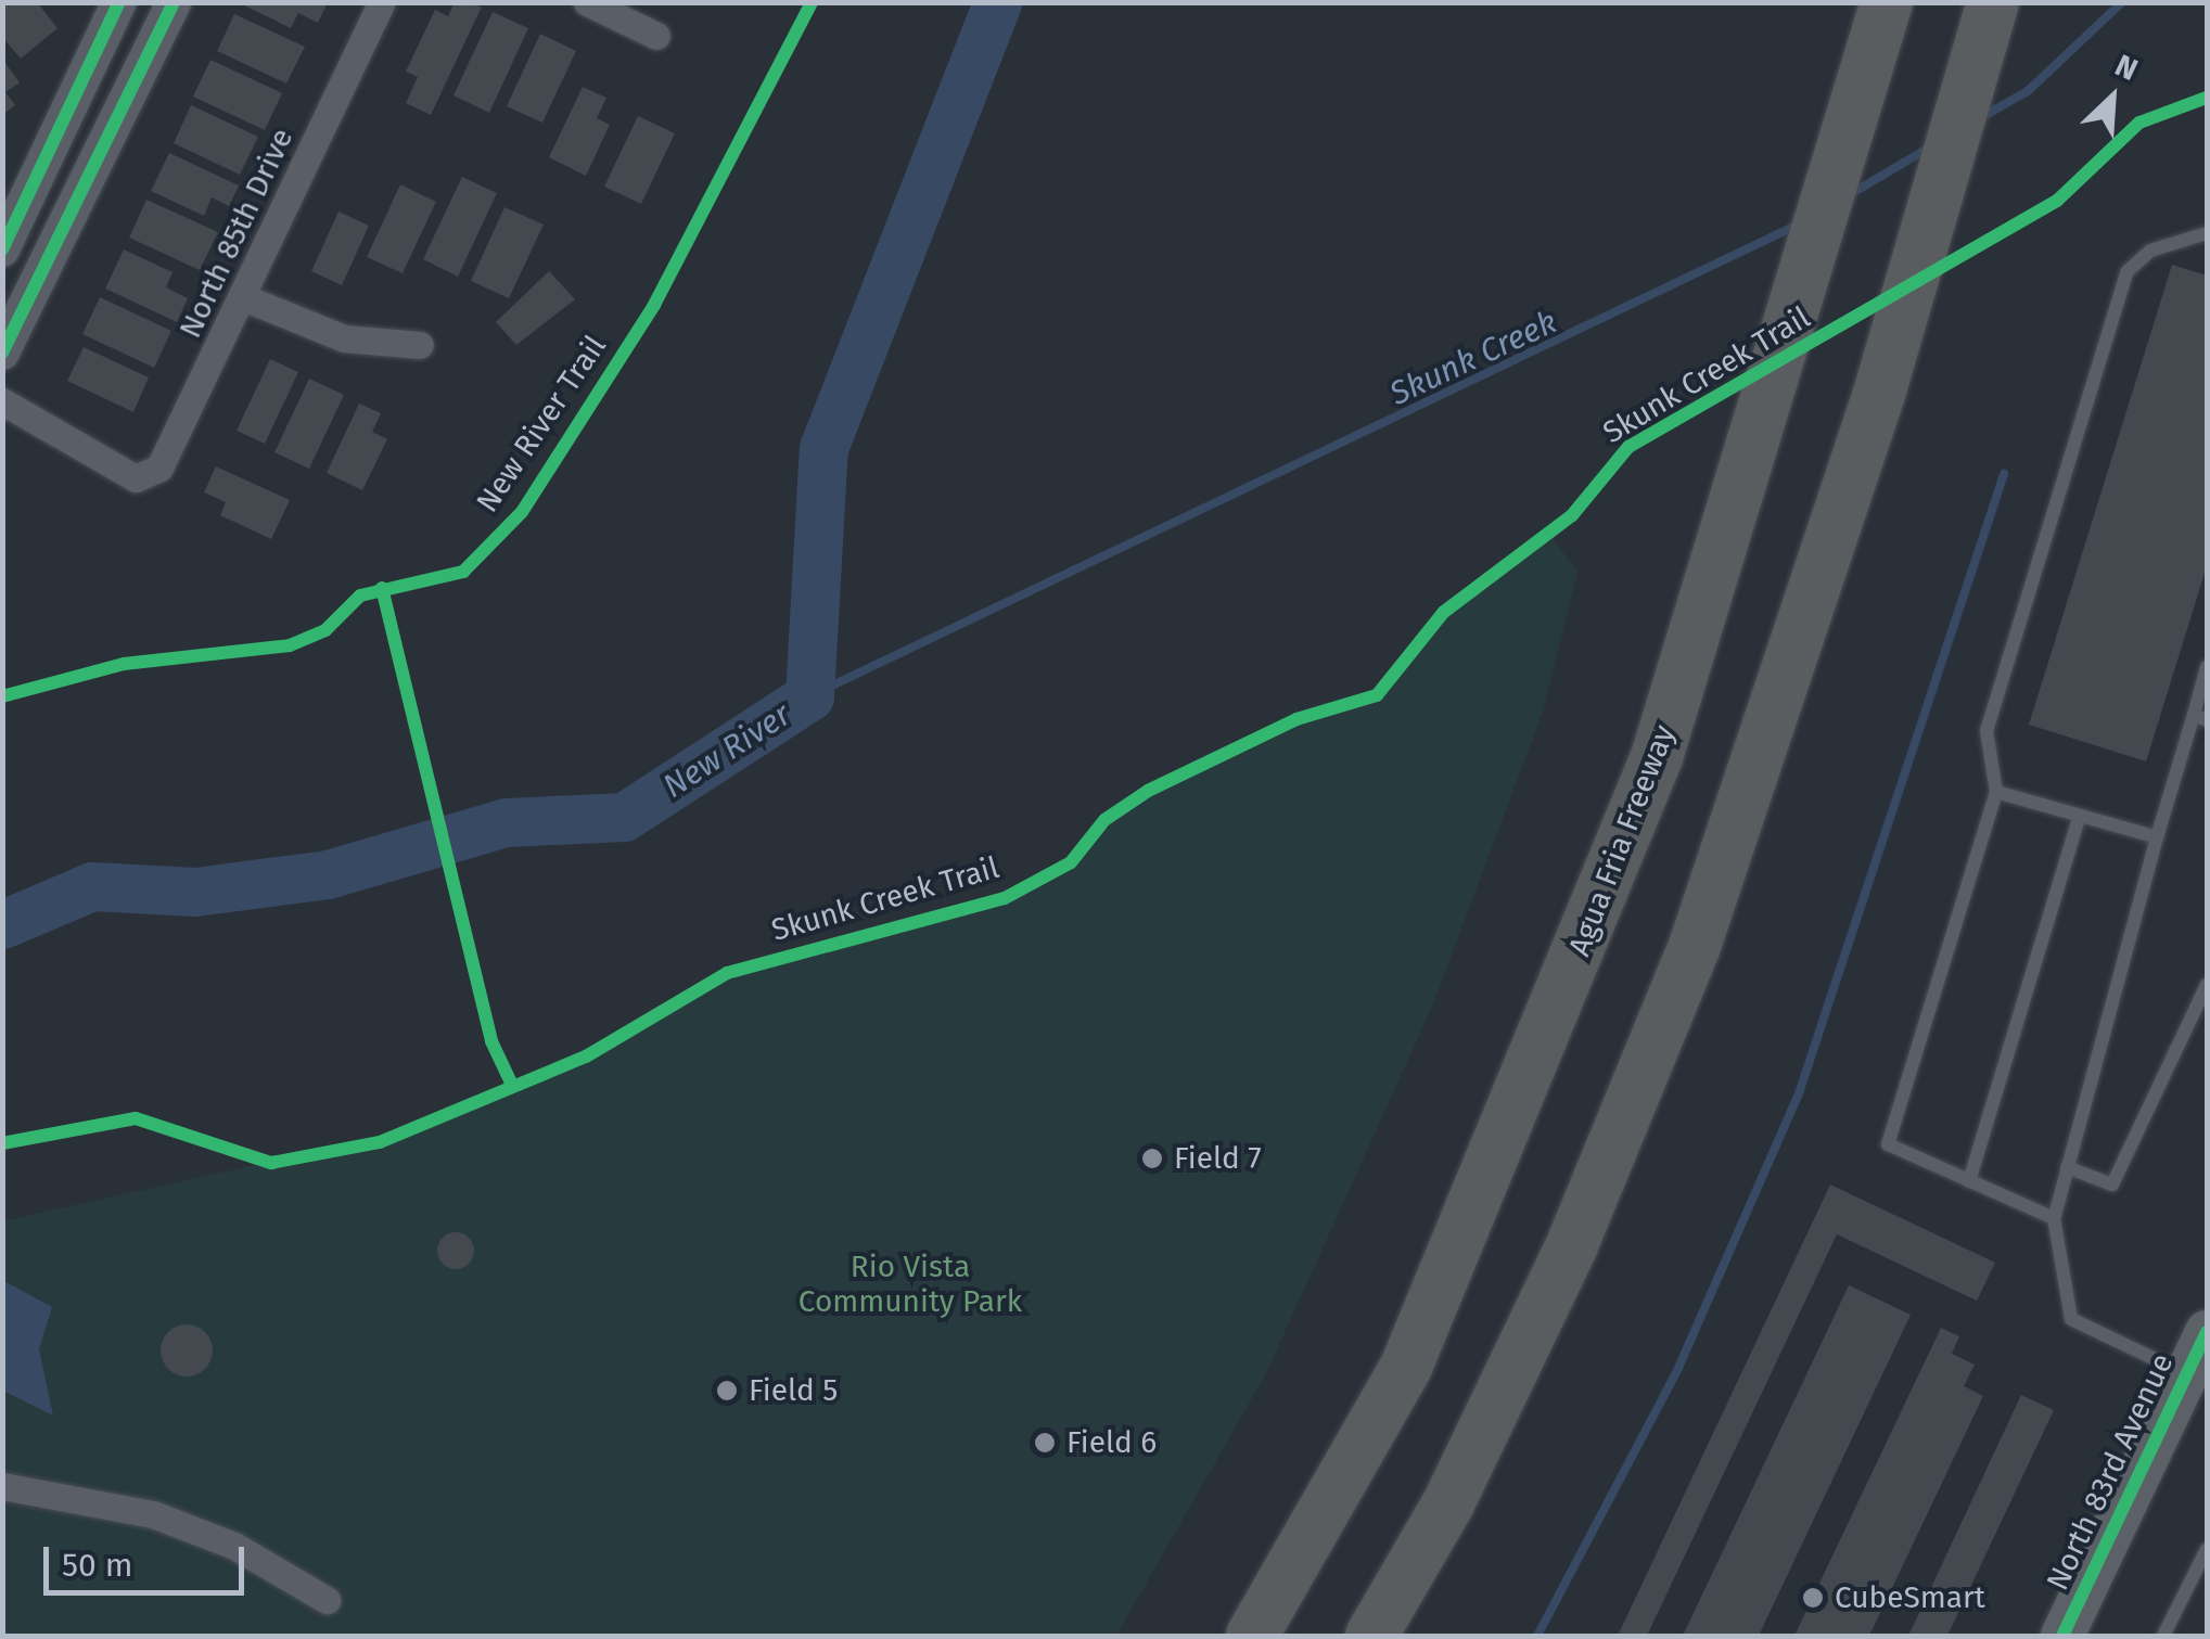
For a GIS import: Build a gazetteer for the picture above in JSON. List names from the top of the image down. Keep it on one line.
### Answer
{"streets":{"highway":["Agua Fria Freeway"],"main road":["North 83rd Avenue"],"street":["North 85th Drive"],"cycle path":["Skunk Creek Trail","New River Trail"]},"water":["Skunk Creek","New River"],"parks":["Rio Vista Community Park"],"places":["Field 7","Field 5","Field 6","CubeSmart"],"scale_bar":"50 m","north":"top right"}
